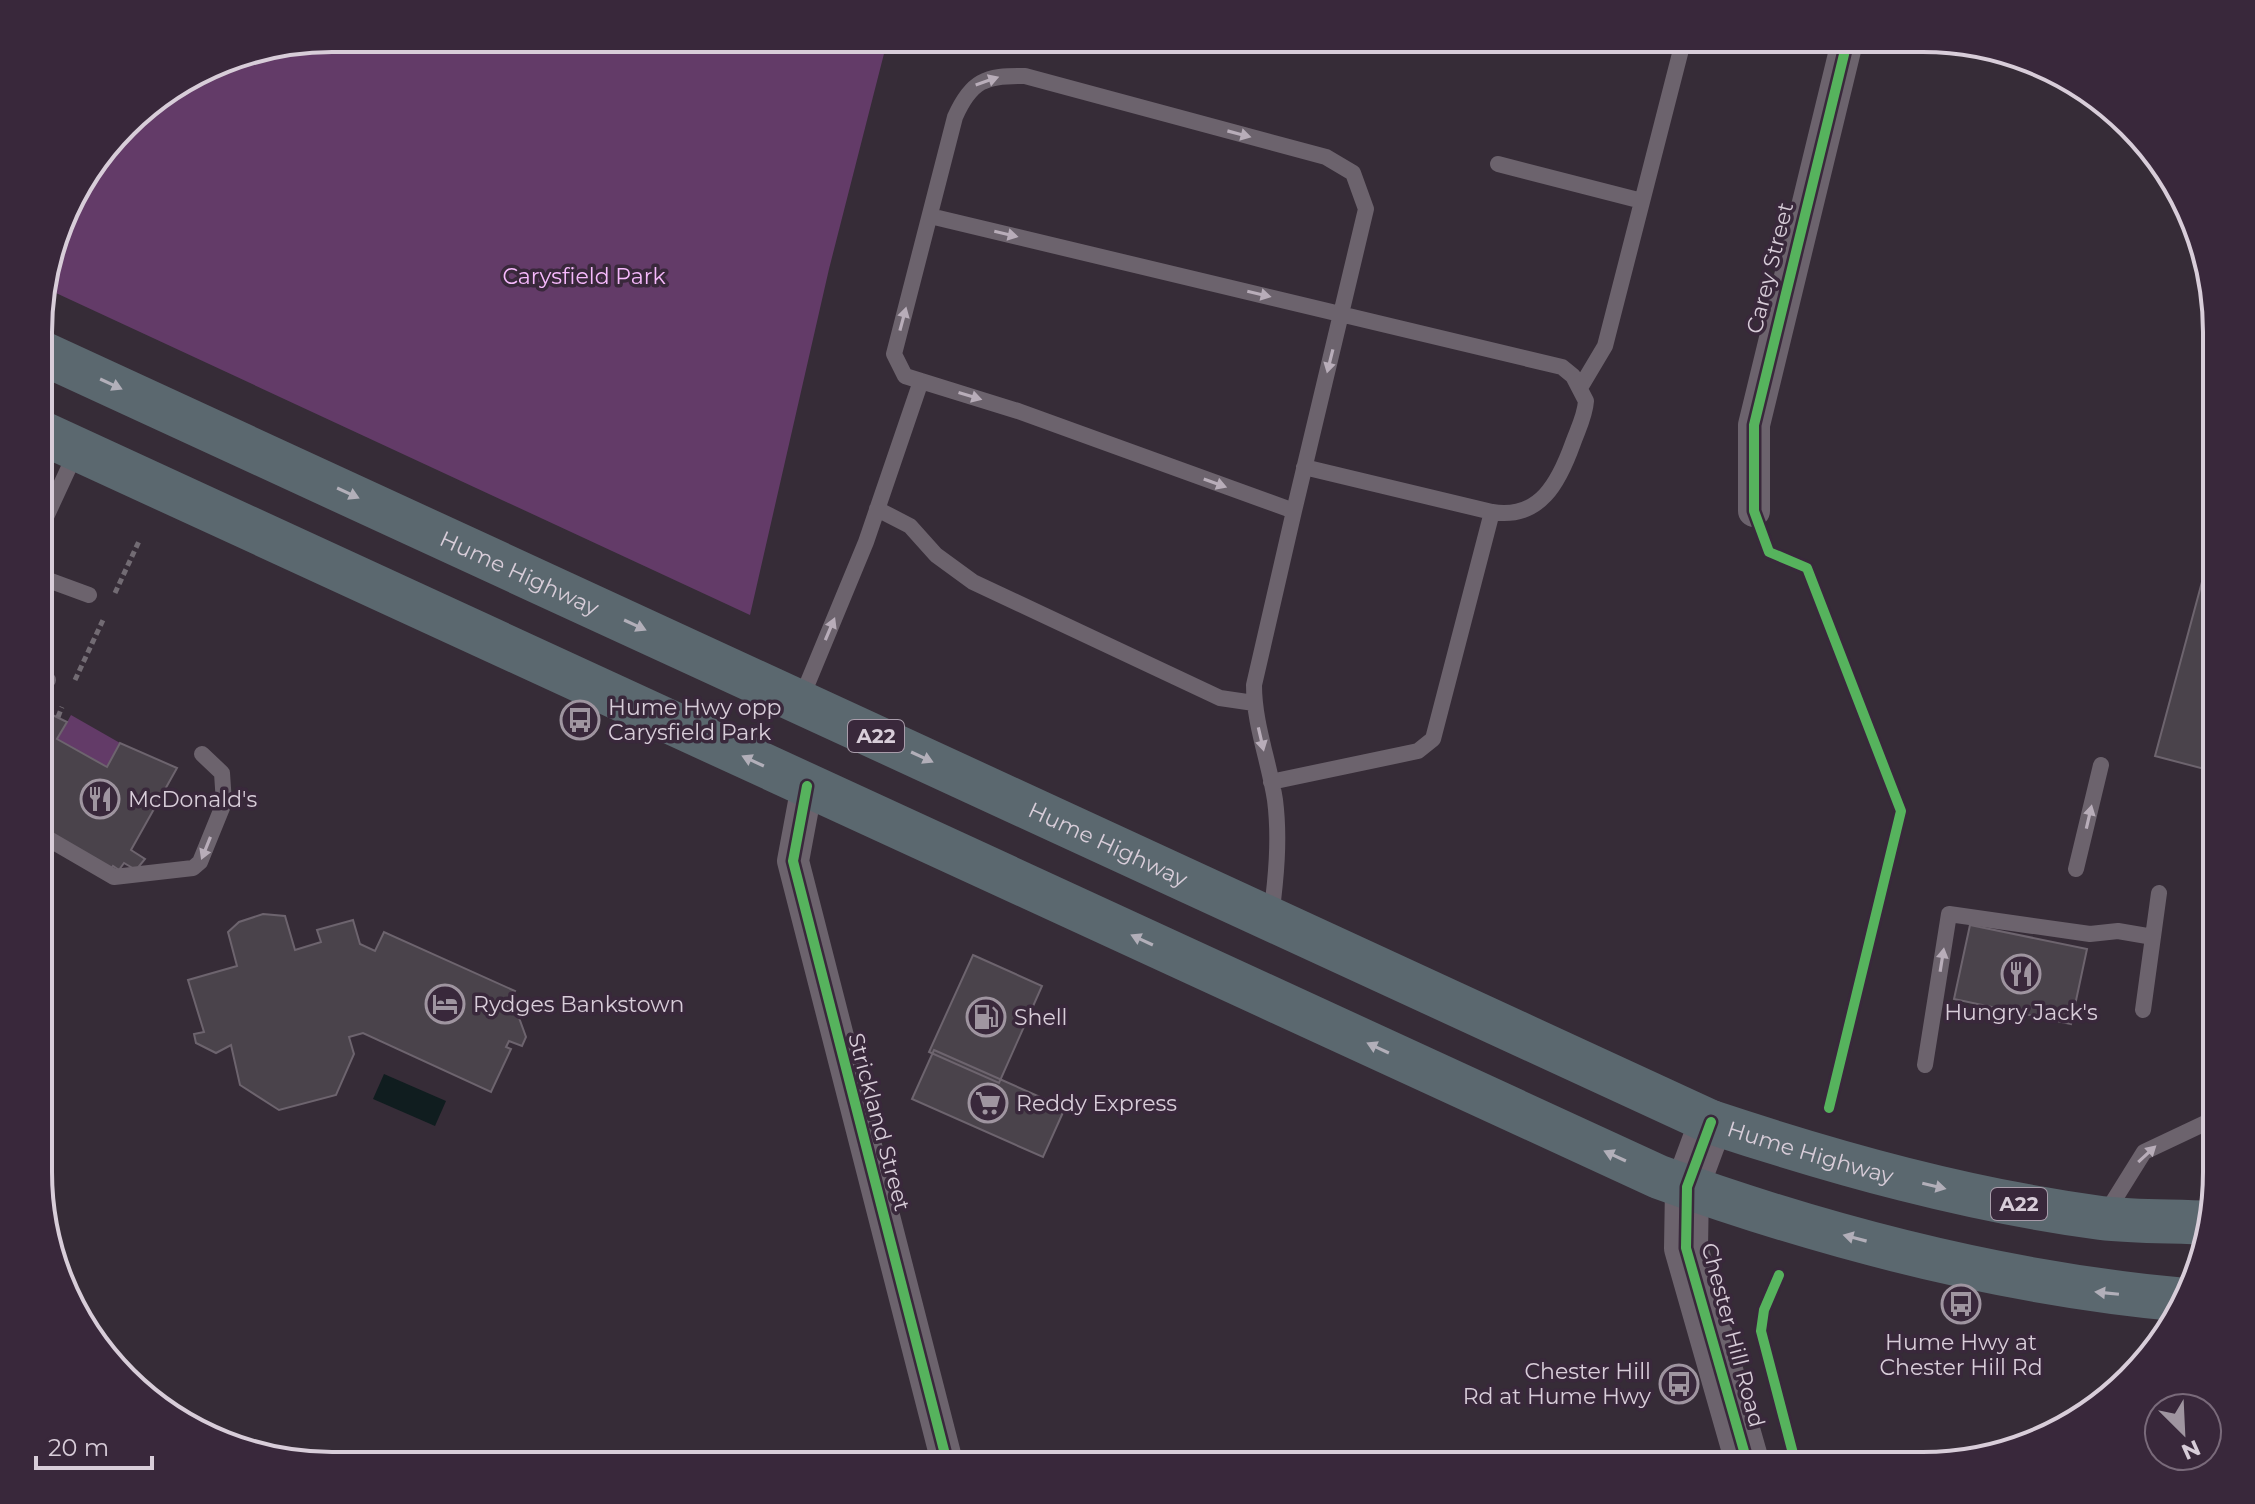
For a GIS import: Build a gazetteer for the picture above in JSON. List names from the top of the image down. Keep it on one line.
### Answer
{"streets":{"highway":["Hume Highway","A22"],"street":["Carey Street","Strickland Street","Chester Hill Road"]},"crossings":[["Hume Highway","Chester Hill Road"]],"parks":["Carysfield Park"],"places":{"bus stop":["Hume Hwy opp Carysfield Park","Hume Hwy at Chester Hill Rd","Chester Hill Rd at Hume Hwy"],"restaurant":["McDonald's","Hungry Jack's"],"hotel":["Rydges Bankstown"],"fuel station":["Shell"],"supermarket":["Reddy Express"]},"scale_bar":"20 m","north":"bottom right"}
